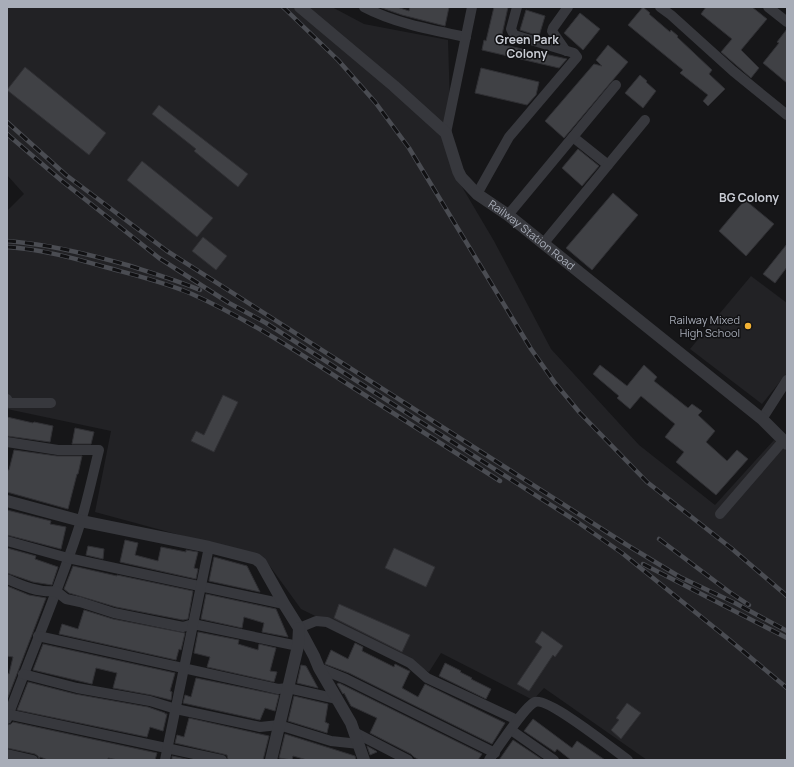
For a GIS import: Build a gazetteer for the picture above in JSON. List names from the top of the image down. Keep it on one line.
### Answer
{"streets":{"street":["Railway Station Road"]},"districts":["Green Park Colony","BG Colony"],"places":["Railway Mixed High School"]}
